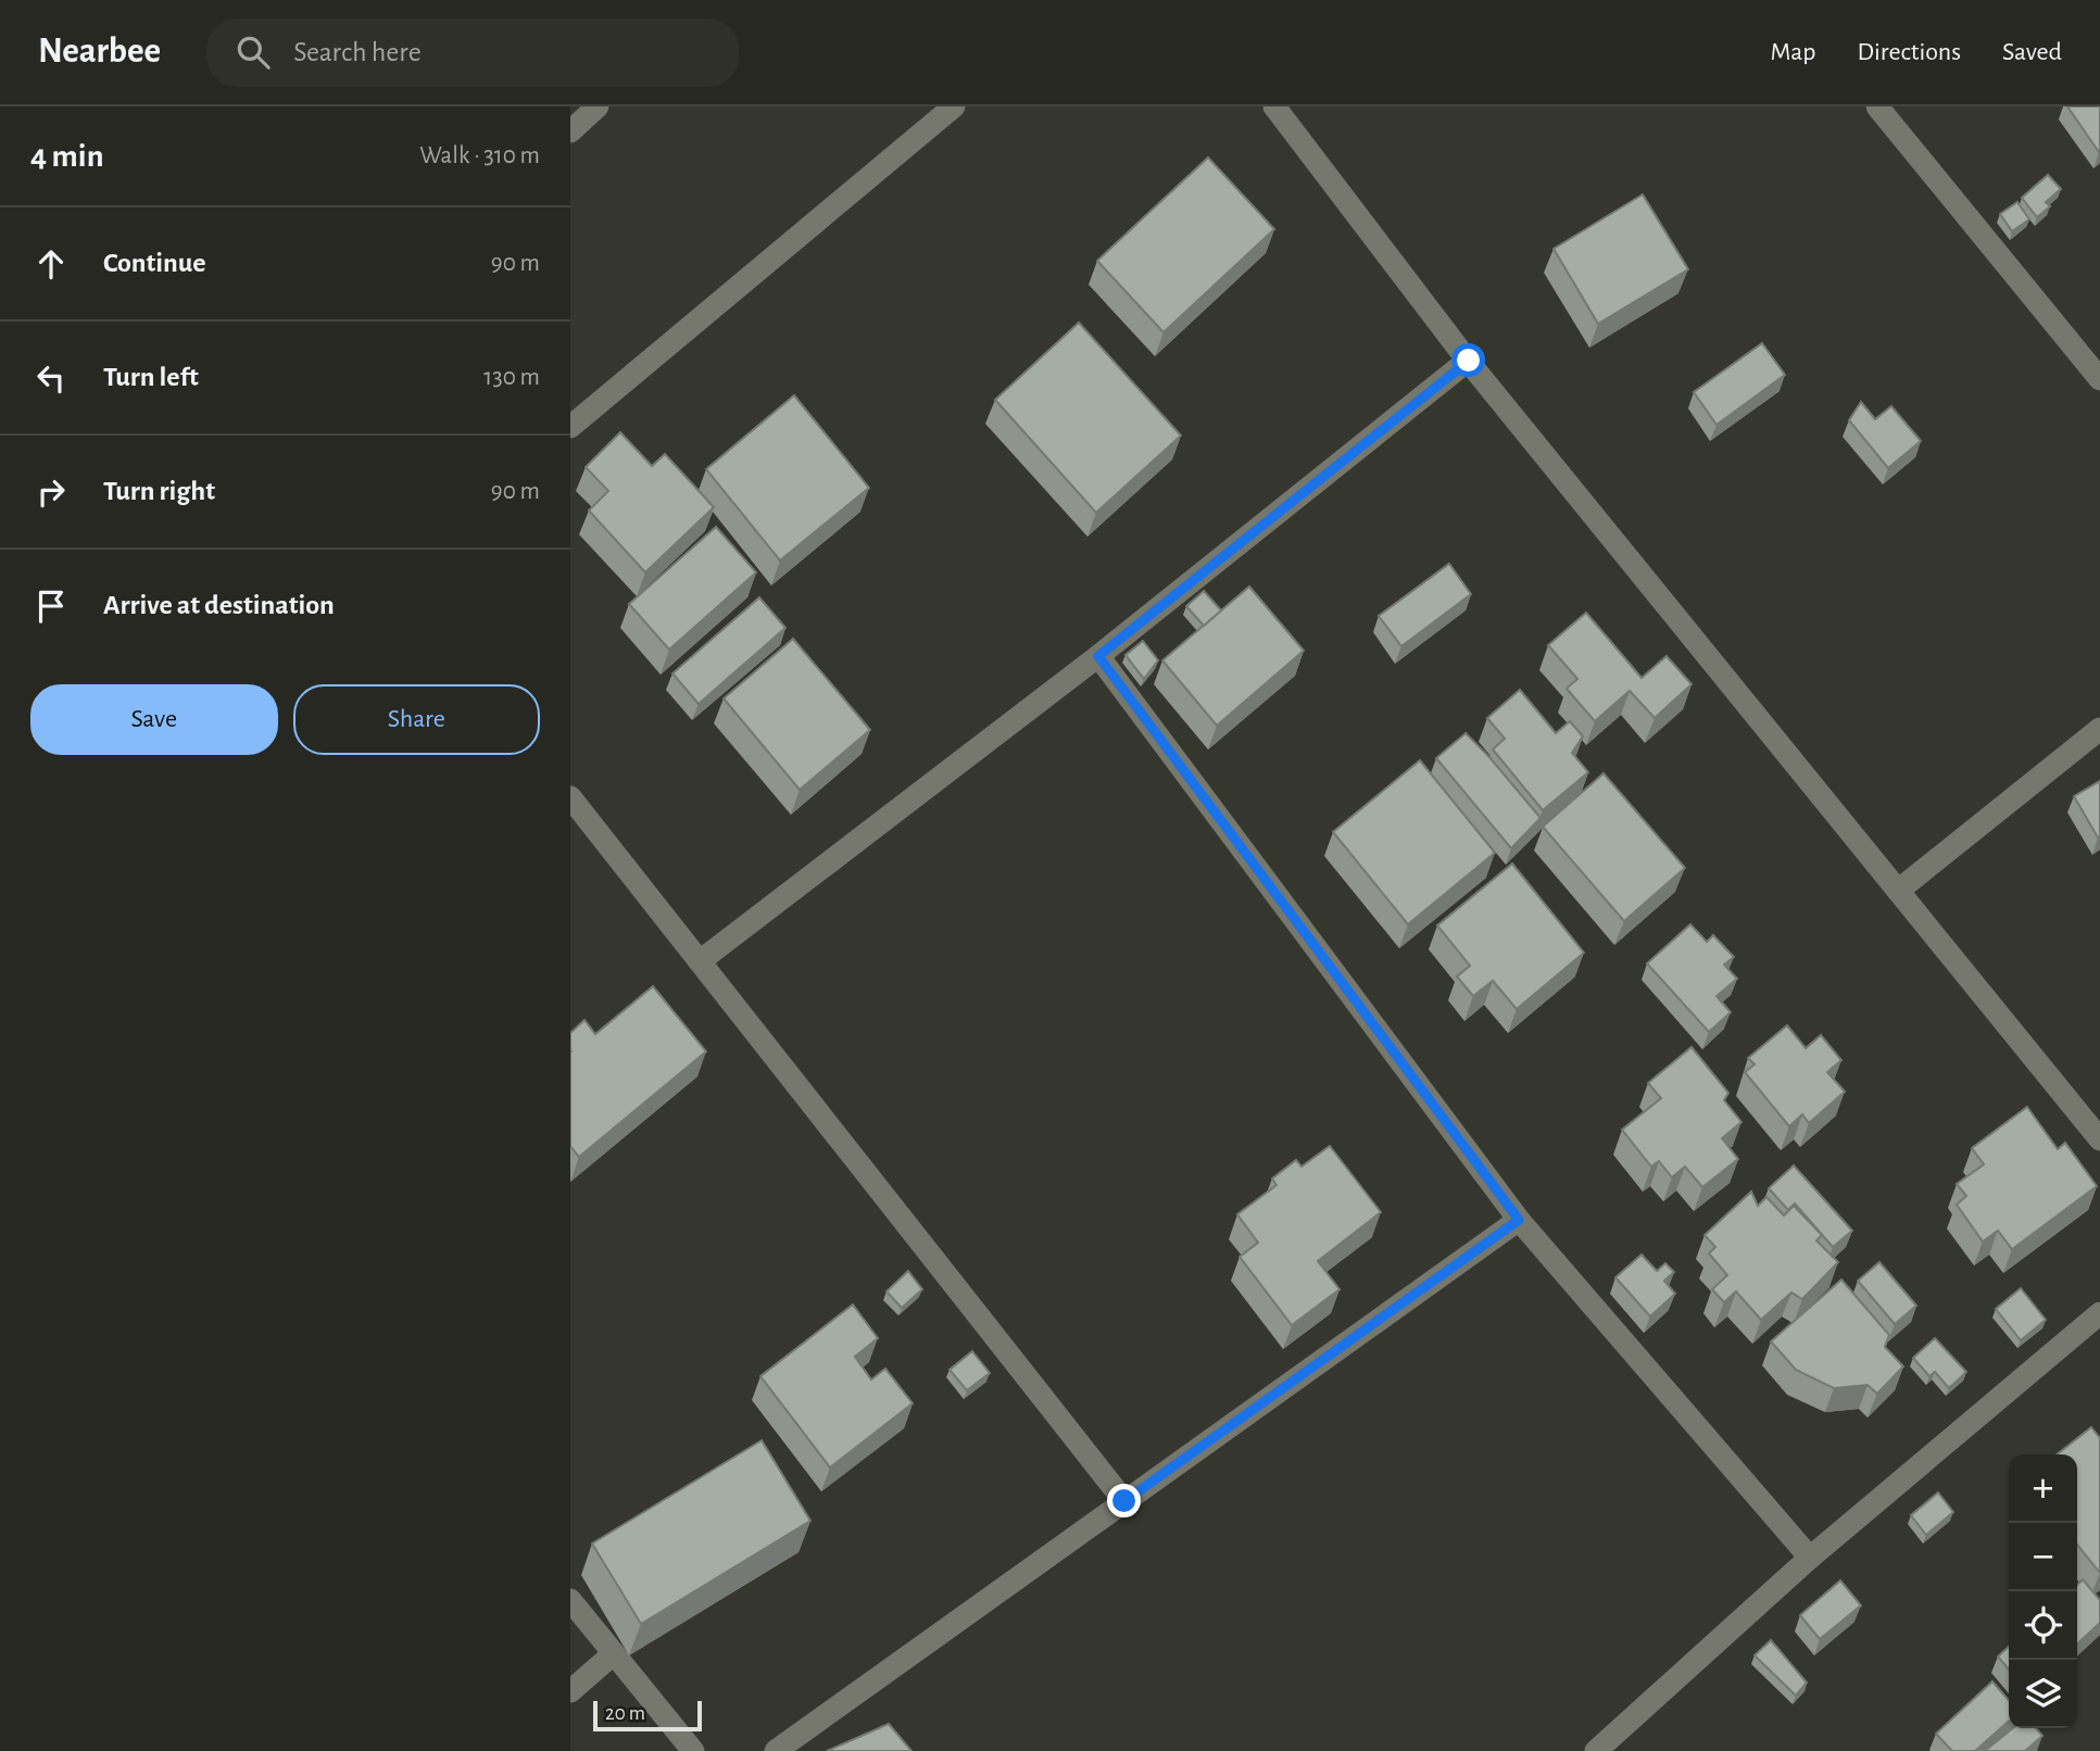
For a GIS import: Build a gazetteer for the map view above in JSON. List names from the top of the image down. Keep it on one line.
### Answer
{"scale_bar":"20 m","page":{"header":"Nearbee","search":"Search here","nav":["Map","Directions","Saved"],"heading":["4 min","Walk · 310 m"],"list":[["Continue","90 m"],["Turn left","130 m"],["Turn right","90 m"],"Arrive at destination"],"buttons":["Save","Share"],"map_buttons":["+","−"],"scale":"20 m"}}
